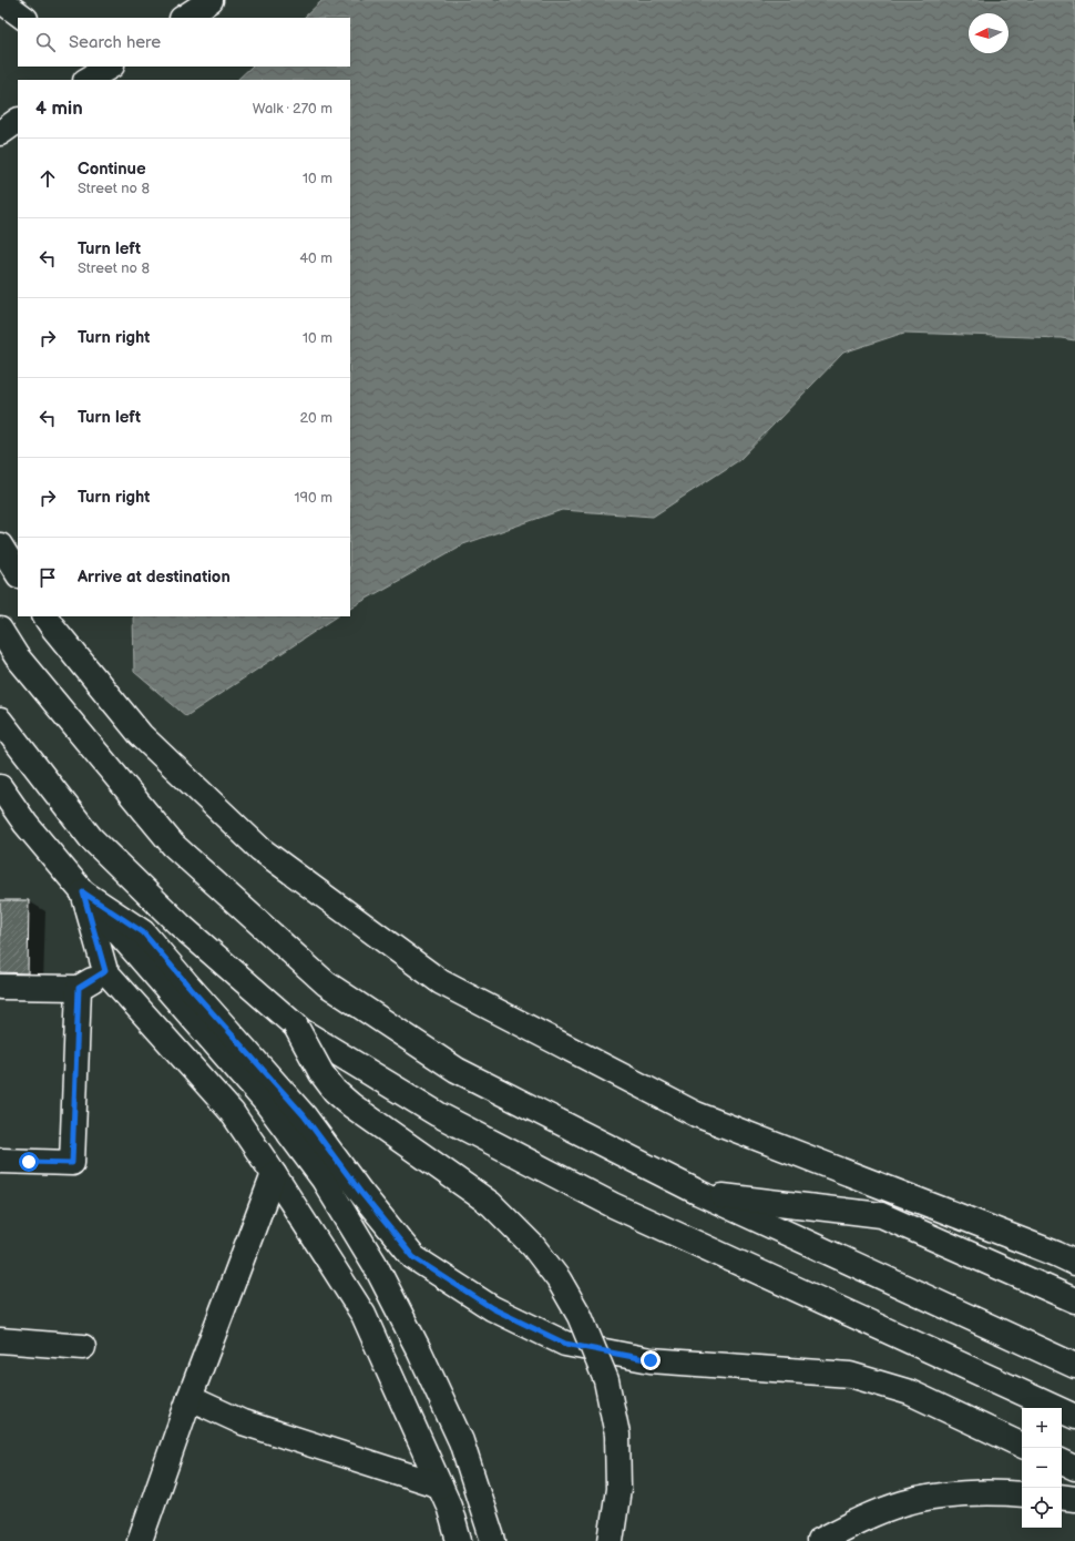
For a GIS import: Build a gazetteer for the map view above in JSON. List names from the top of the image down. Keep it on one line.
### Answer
{"north":"left","page":{"search":"Search here","heading":["4 min","Walk · 270 m"],"list":[["Continue","Street no 8","10 m"],["Turn left","Street no 8","40 m"],["Turn right","10 m"],["Turn left","20 m"],["Turn right","190 m"],"Arrive at destination"],"map_buttons":["+","−"]}}
